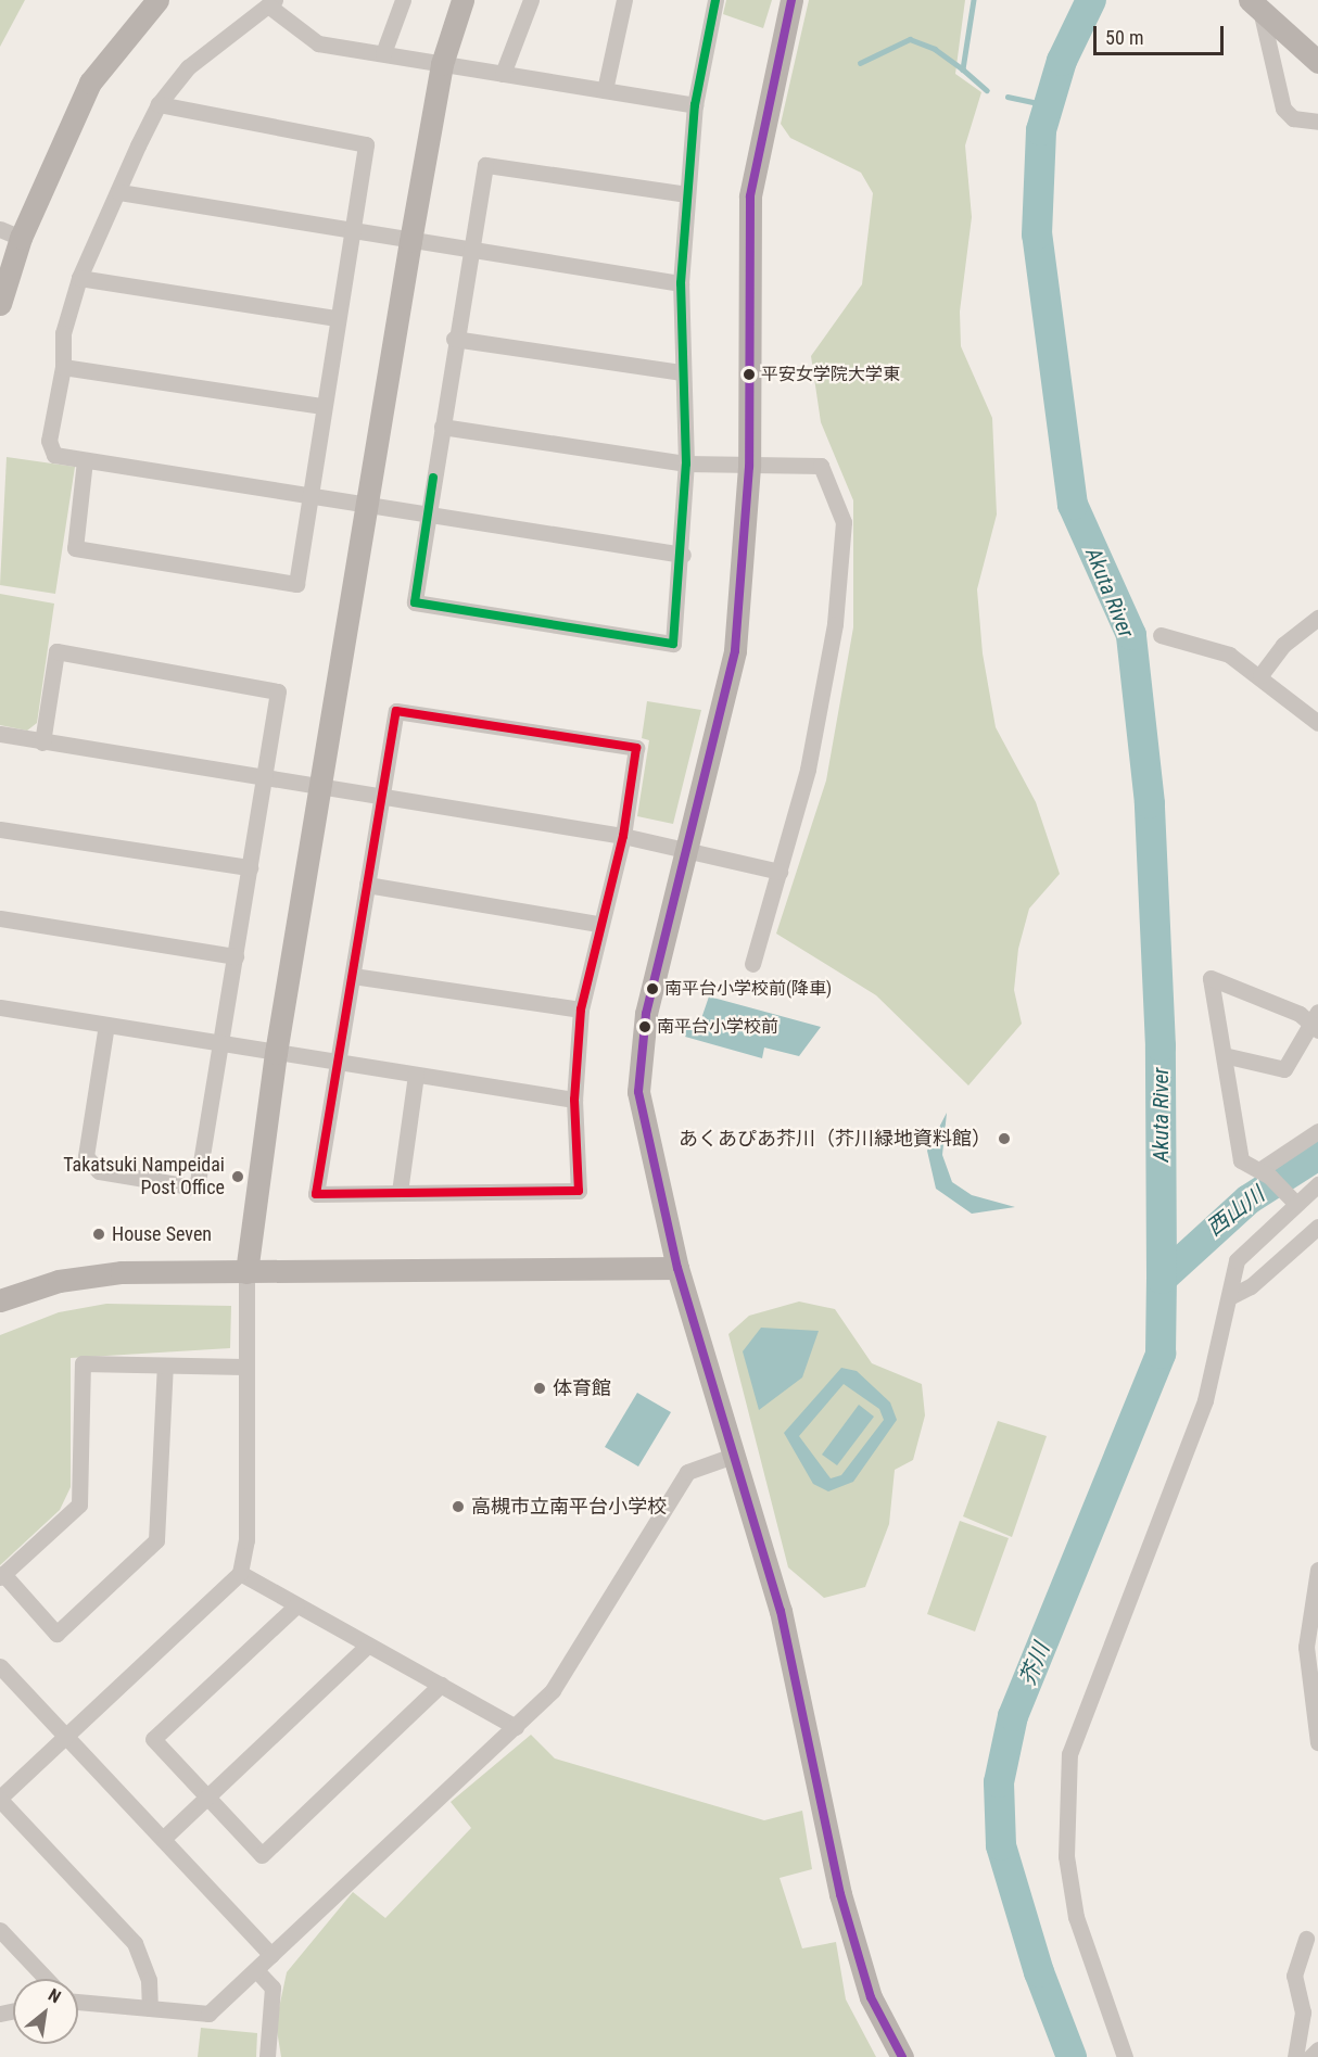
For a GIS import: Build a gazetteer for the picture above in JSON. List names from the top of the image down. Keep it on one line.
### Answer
{"water":["Akuta River","西山川","芥川"],"places":["平安女学院大学東","南平台小学校前(降車)","南平台小学校前","あくあぴあ芥川（芥川緑地資料館）","Takatsuki Nampeidai Post Office","House Seven","体育館","高槻市立南平台小学校"],"scale_bar":"50 m","north":"top right"}
